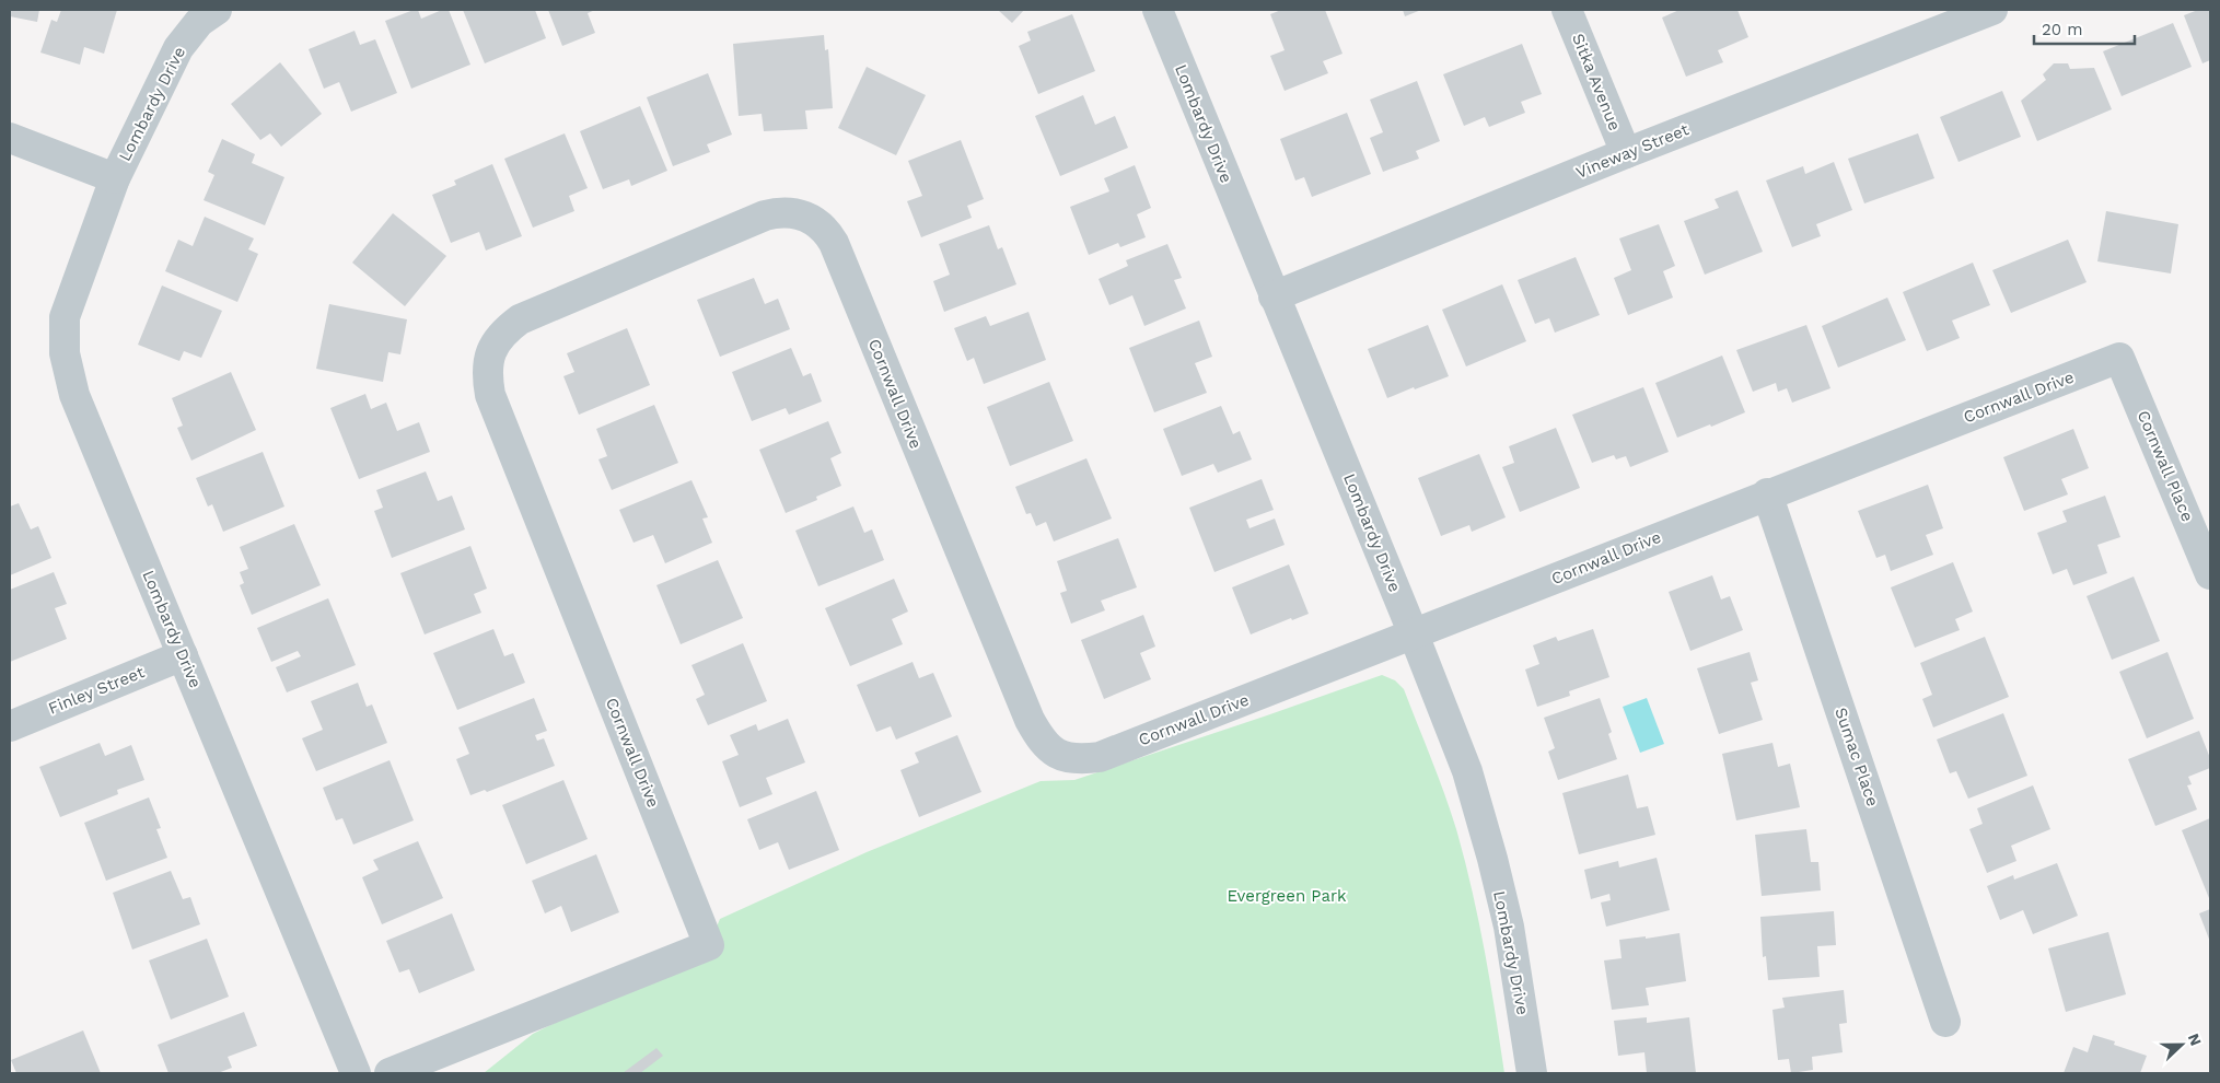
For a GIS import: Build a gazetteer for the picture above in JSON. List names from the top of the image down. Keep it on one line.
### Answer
{"streets":{"street":["Sitka Avenue","Lombardy Drive","Vineway Street","Cornwall Drive","Cornwall Place","Finley Street","Sumac Place"]},"crossings":[["Sitka Avenue","Vineway Street"],["Lombardy Drive","Vineway Street"],["Lombardy Drive","Cornwall Drive"],["Lombardy Drive","Finley Street"],["Cornwall Drive","Cornwall Place"],["Cornwall Drive","Sumac Place"]],"parks":["Evergreen Park"],"scale_bar":"20 m","north":"right"}
